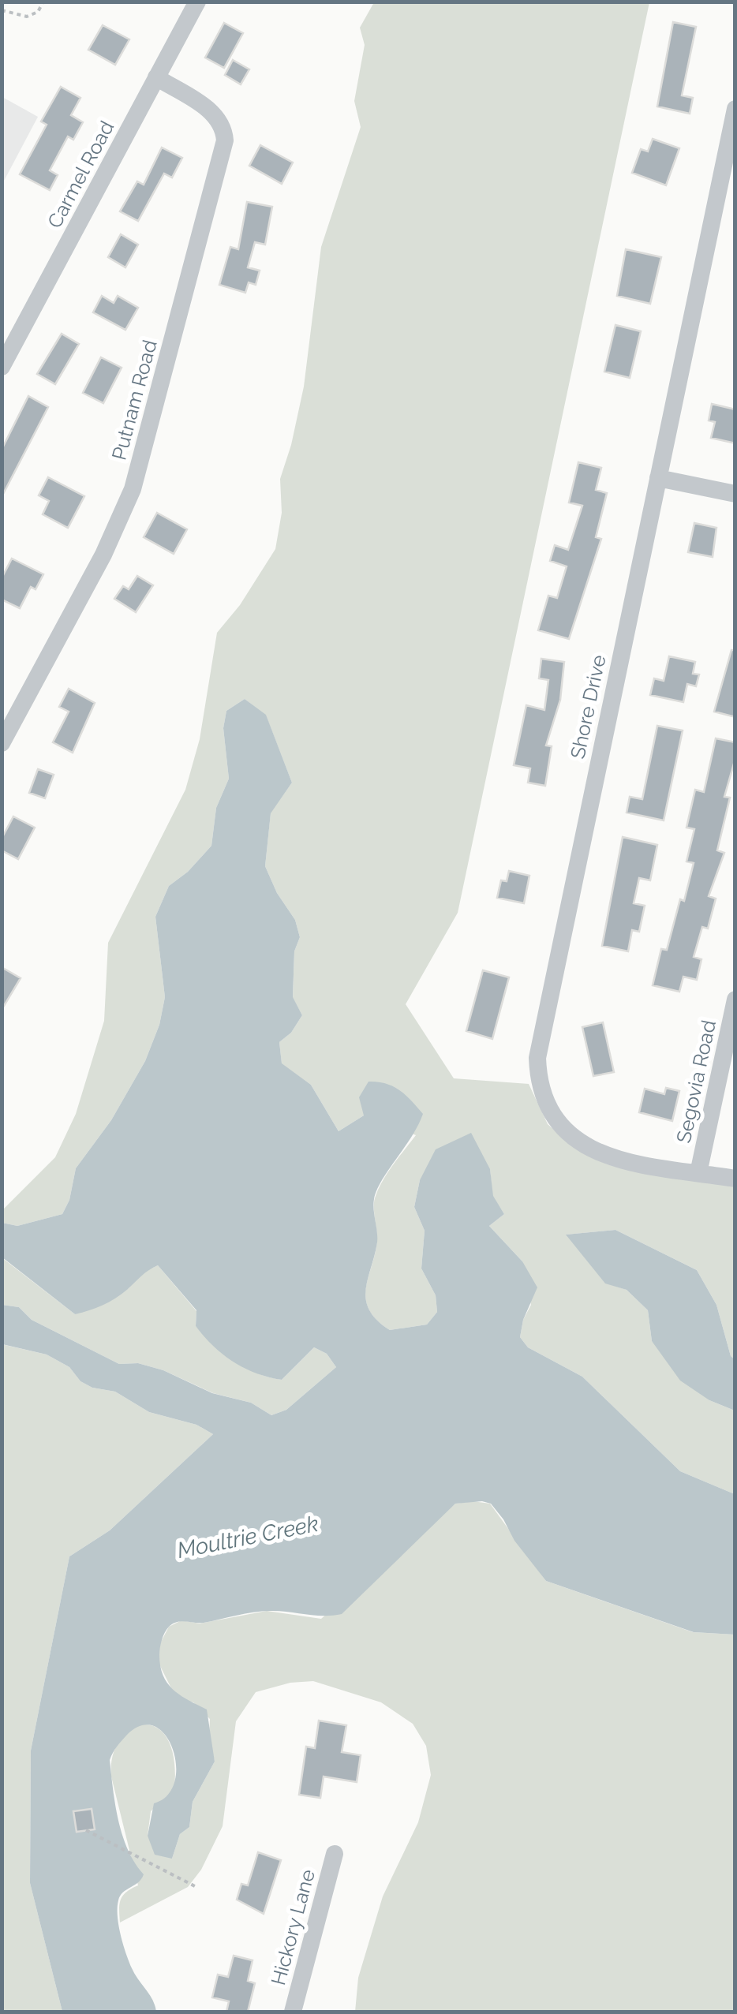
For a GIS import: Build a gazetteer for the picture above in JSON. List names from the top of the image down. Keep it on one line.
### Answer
{"streets":{"street":["Carmel Road","Putnam Road","Shore Drive","Segovia Road","Hickory Lane"]},"crossings":[["Carmel Road","Putnam Road"],["Shore Drive","Segovia Road"]],"water":["Moultrie Creek"]}
